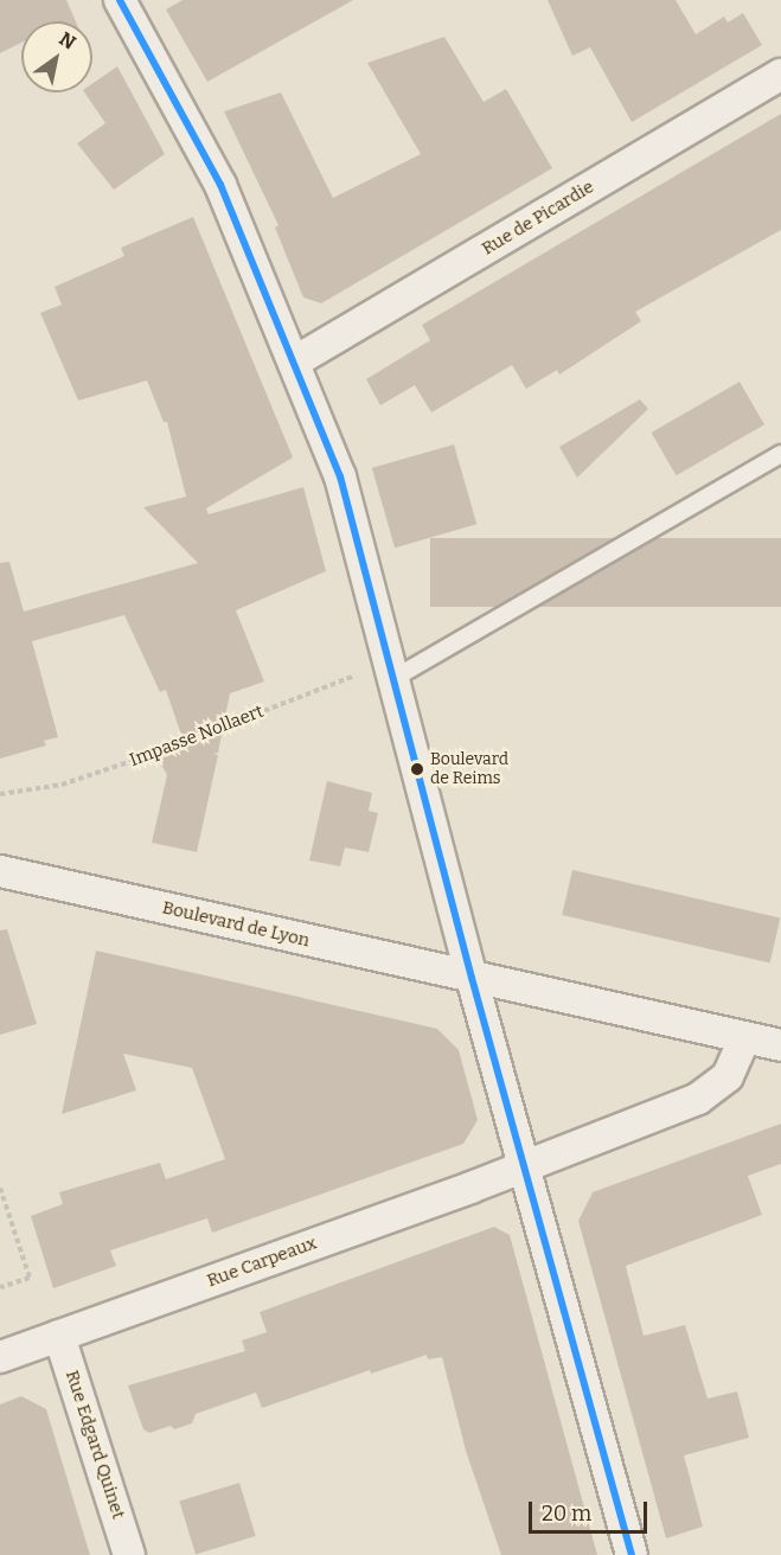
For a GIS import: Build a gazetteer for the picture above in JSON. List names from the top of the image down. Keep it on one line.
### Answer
{"streets":{"street":["Rue de Picardie","Boulevard de Lyon","Rue Carpeaux","Rue Edgard Quinet"],"path":["Impasse Nollaert"]},"crossings":[["Rue Carpeaux","Rue Edgard Quinet"]],"places":["Boulevard de Reims"],"scale_bar":"20 m","north":"top right"}
